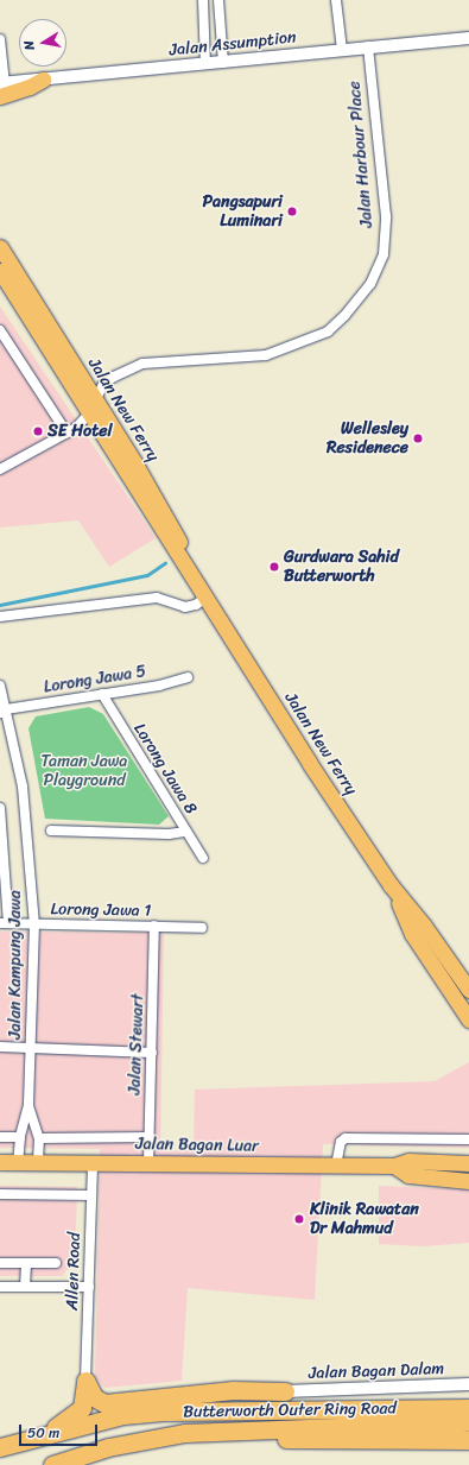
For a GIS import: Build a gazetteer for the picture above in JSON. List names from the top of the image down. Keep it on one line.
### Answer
{"streets":{"highway":["Butterworth Outer Ring Road"],"main road":["Jalan New Ferry","Jalan Bagan Luar"],"street":["Jalan Assumption","Jalan Harbour Place","Lorong Jawa 5","Lorong Jawa 8","Lorong Jawa 1","Jalan Kampung Jawa","Jalan Stewart","Allen Road","Jalan Bagan Dalam"]},"crossings":[["Jalan Assumption","Jalan Harbour Place"],["Jalan Harbour Place","Jalan New Ferry"],["Lorong Jawa 5","Lorong Jawa 8"],["Lorong Jawa 5","Jalan Kampung Jawa"],["Lorong Jawa 1","Jalan Kampung Jawa"],["Lorong Jawa 1","Jalan Stewart"],["Jalan Kampung Jawa","Jalan Bagan Luar"],["Jalan Stewart","Jalan Bagan Luar"],["Jalan Bagan Luar","Allen Road"]],"parks":["Taman Jawa Playground"],"places":["Pangsapuri Luminari","SE Hotel","Wellesley Residenece","Gurdwara Sahid Butterworth","Klinik Rawatan Dr Mahmud"],"scale_bar":"50 m","north":"left"}
